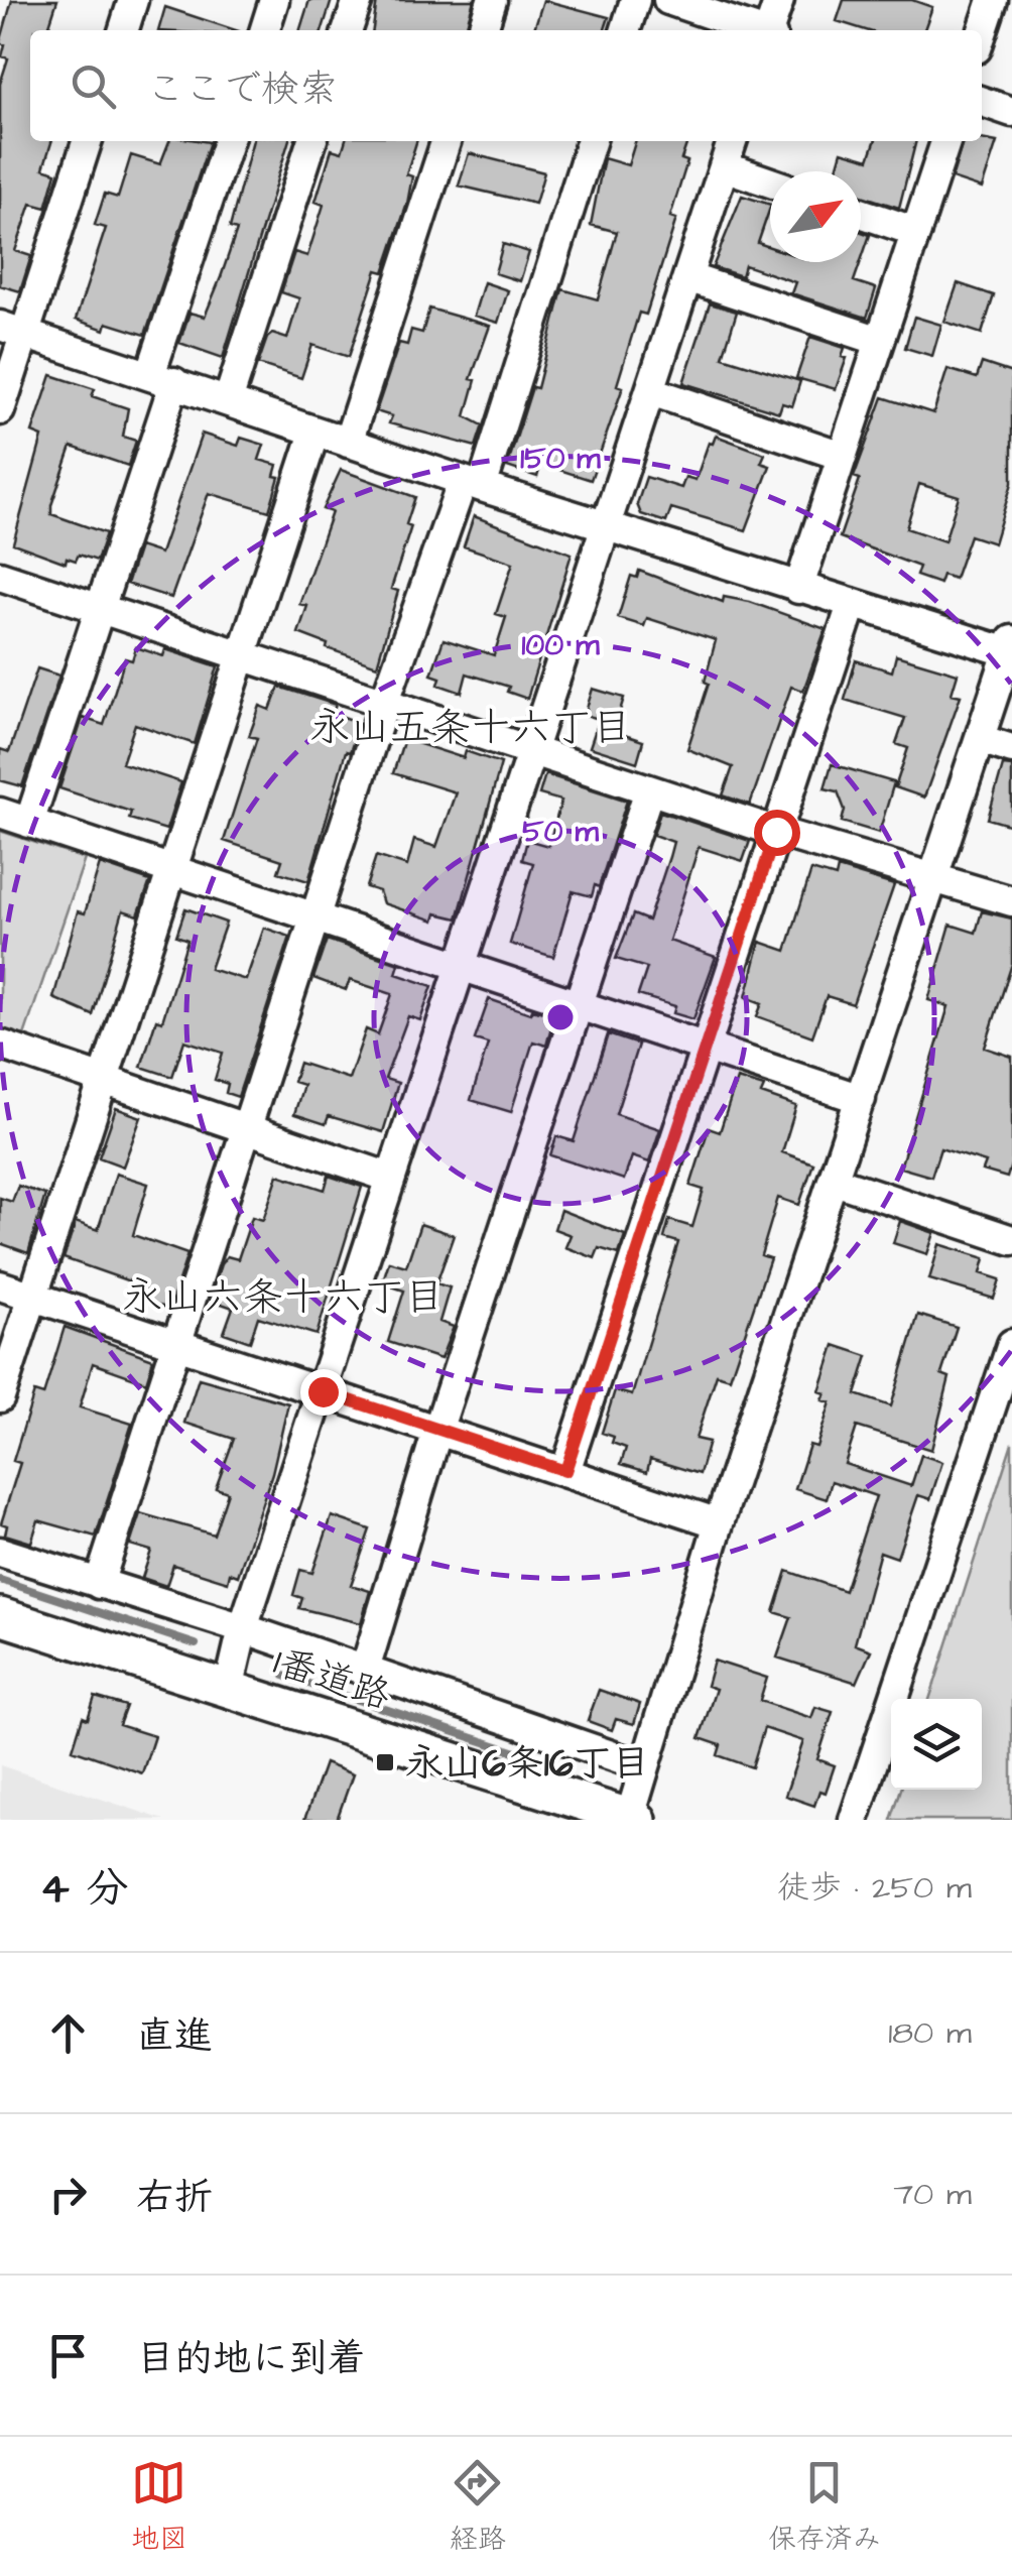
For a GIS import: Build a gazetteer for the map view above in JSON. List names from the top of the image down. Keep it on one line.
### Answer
{"streets":{"street":["1番道路"]},"districts":["永山五条十六丁目","永山六条十六丁目"],"places":{"transit":["永山6条16丁目"]},"north":"top right","page":{"search":"ここで検索","heading":["4 分","徒歩 · 250 m"],"list":[["直進","180 m"],["右折","70 m"],"目的地に到着"],"nav":["地図","経路","保存済み"]},"rings":["150 m","100 m","50 m"]}
